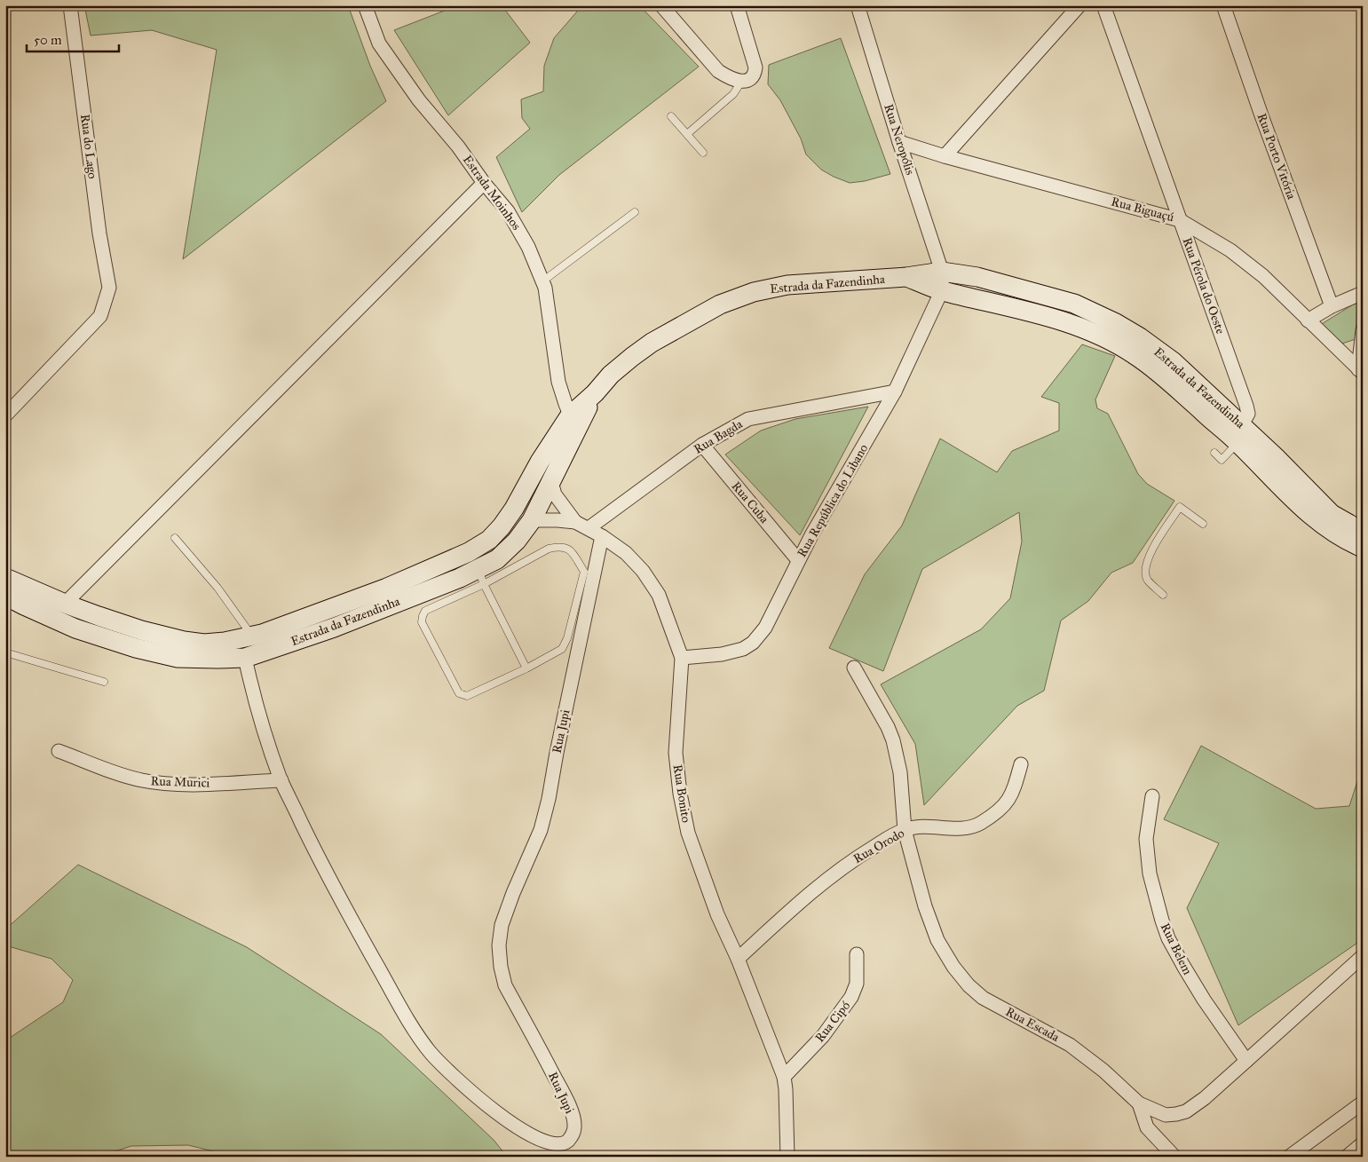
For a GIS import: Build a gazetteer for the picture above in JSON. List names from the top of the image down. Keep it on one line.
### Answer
{"streets":{"main road":["Estrada da Fazendinha"],"street":["Rua Neropólis","Rua do Lago","Rua Porto Vitória","Estrada Moinhos","Rua Biguaçú","Rua Pérola do Oeste","Rua Bagda","Rua República do Libano","Rua Cuba","Rua Jupi","Rua Murici","Rua Bonito","Rua Orodo","Rua Belem","Rua Cipó","Rua Escada"]},"crossings":[["Rua Neropólis","Rua Biguaçú"],["Rua Neropólis","Estrada da Fazendinha"],["Rua Neropólis","Rua República do Libano"],["Estrada Moinhos","Estrada da Fazendinha"],["Rua Biguaçú","Rua Pérola do Oeste"],["Estrada da Fazendinha","Rua Pérola do Oeste"],["Estrada da Fazendinha","Rua República do Libano"],["Estrada da Fazendinha","Rua Jupi"],["Rua Bagda","Rua República do Libano"],["Rua Bagda","Rua Cuba"],["Rua Bagda","Rua Bonito"],["Rua República do Libano","Rua Cuba"],["Rua República do Libano","Rua Bonito"],["Rua Jupi","Rua Murici"],["Rua Jupi","Rua Bonito"],["Rua Bonito","Rua Orodo"],["Rua Bonito","Rua Cipó"],["Rua Orodo","Rua Escada"],["Rua Belem","Rua Escada"]],"scale_bar":"50 m"}
